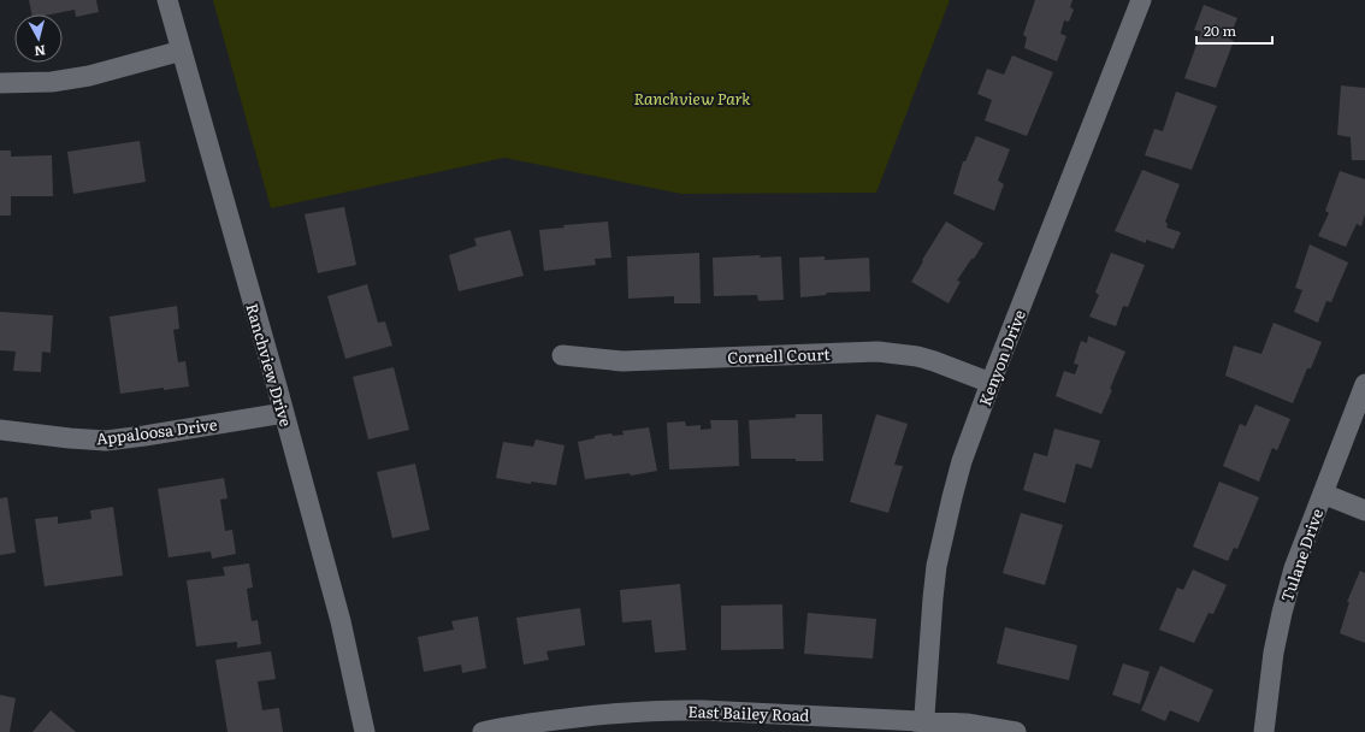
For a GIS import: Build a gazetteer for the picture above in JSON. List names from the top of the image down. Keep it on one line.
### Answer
{"streets":{"street":["Cornell Court","Kenyon Drive","Ranchview Drive","Appaloosa Drive","Tulane Drive","East Bailey Road"]},"crossings":[["Cornell Court","Kenyon Drive"],["Kenyon Drive","East Bailey Road"],["Ranchview Drive","Appaloosa Drive"]],"parks":["Ranchview Park"],"scale_bar":"20 m","north":"bottom"}
